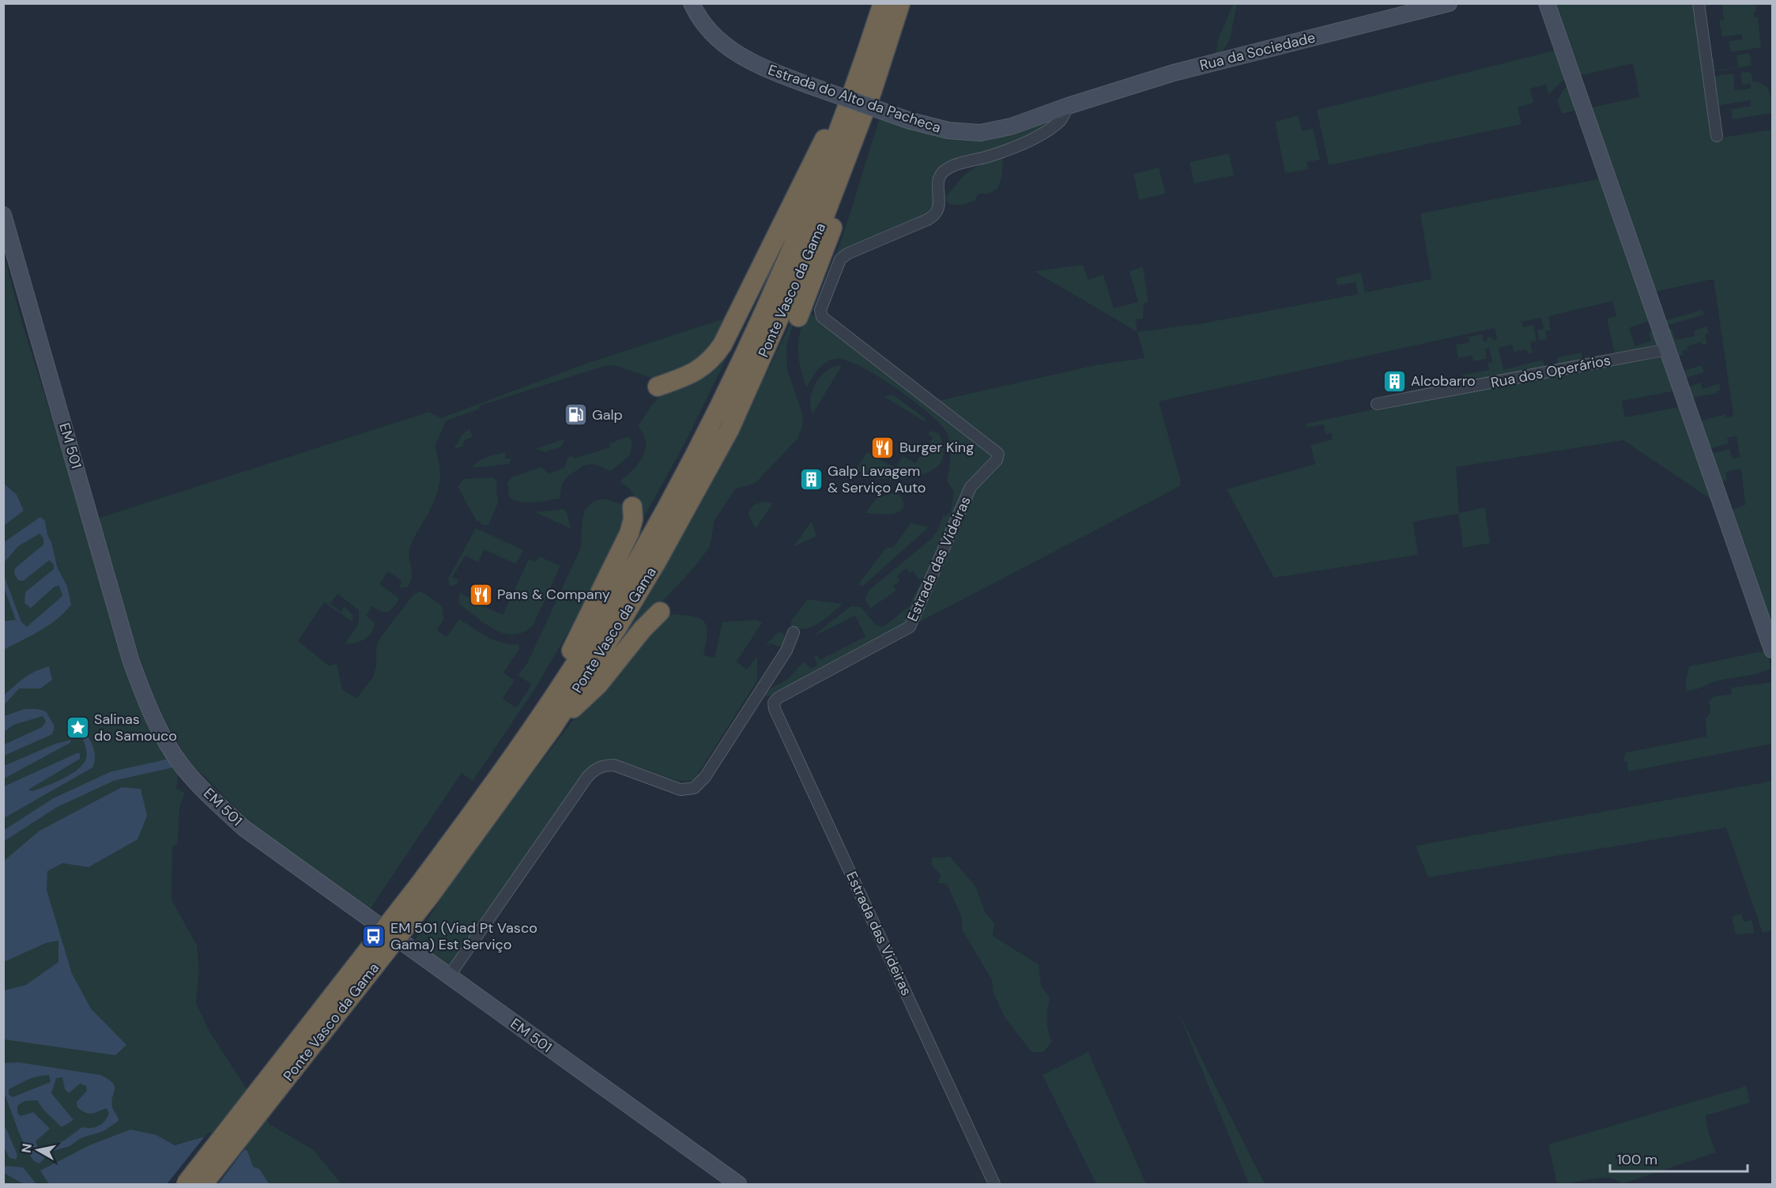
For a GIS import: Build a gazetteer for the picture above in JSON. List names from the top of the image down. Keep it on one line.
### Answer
{"streets":{"highway":["Ponte Vasco da Gama"],"main road":["Rua da Sociedade","Estrada do Alto da Pacheca","EM 501"],"street":["Rua dos Operários","Estrada das Videiras"]},"crossings":[["Rua da Sociedade","Estrada do Alto da Pacheca"],["Rua da Sociedade","Estrada das Videiras"],["Estrada do Alto da Pacheca","Estrada das Videiras"]],"places":{"building":["Alcobarro","Galp Lavagem & Serviço Auto"],"fuel station":["Galp"],"restaurant":["Burger King","Pans & Company"],"place":["Salinas do Samouco"],"bus stop":["EM 501 (Viad Pt Vasco Gama) Est Serviço"]},"scale_bar":"100 m","north":"left"}
